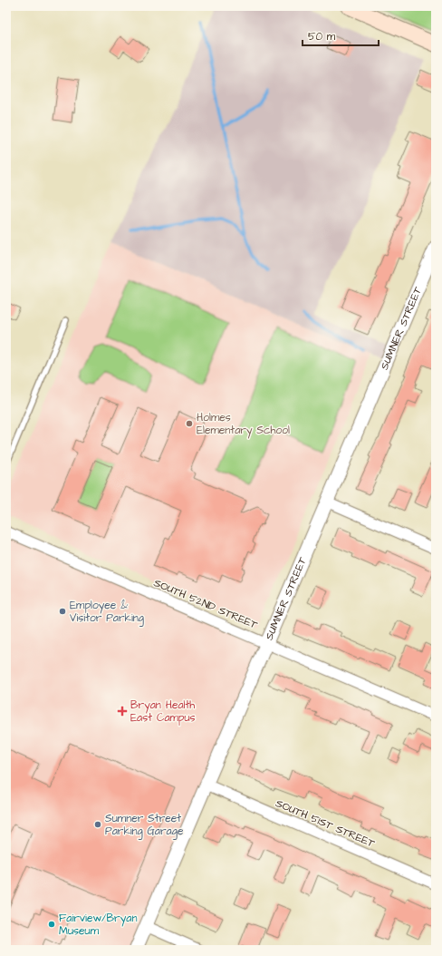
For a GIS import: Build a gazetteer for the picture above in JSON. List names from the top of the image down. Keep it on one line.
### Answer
{"streets":{"street":["SUMNER STREET","SOUTH 52ND STREET","SOUTH 51ST STREET"]},"crossings":[["SUMNER STREET","SOUTH 52ND STREET"],["SUMNER STREET","SOUTH 51ST STREET"]],"places":{"other":["Holmes Elementary School","Employee & Visitor Parking","Sumner Street Parking Garage","Fairview/Bryan Museum"],"health":["Bryan Health East Campus"]},"scale_bar":"50 m"}
